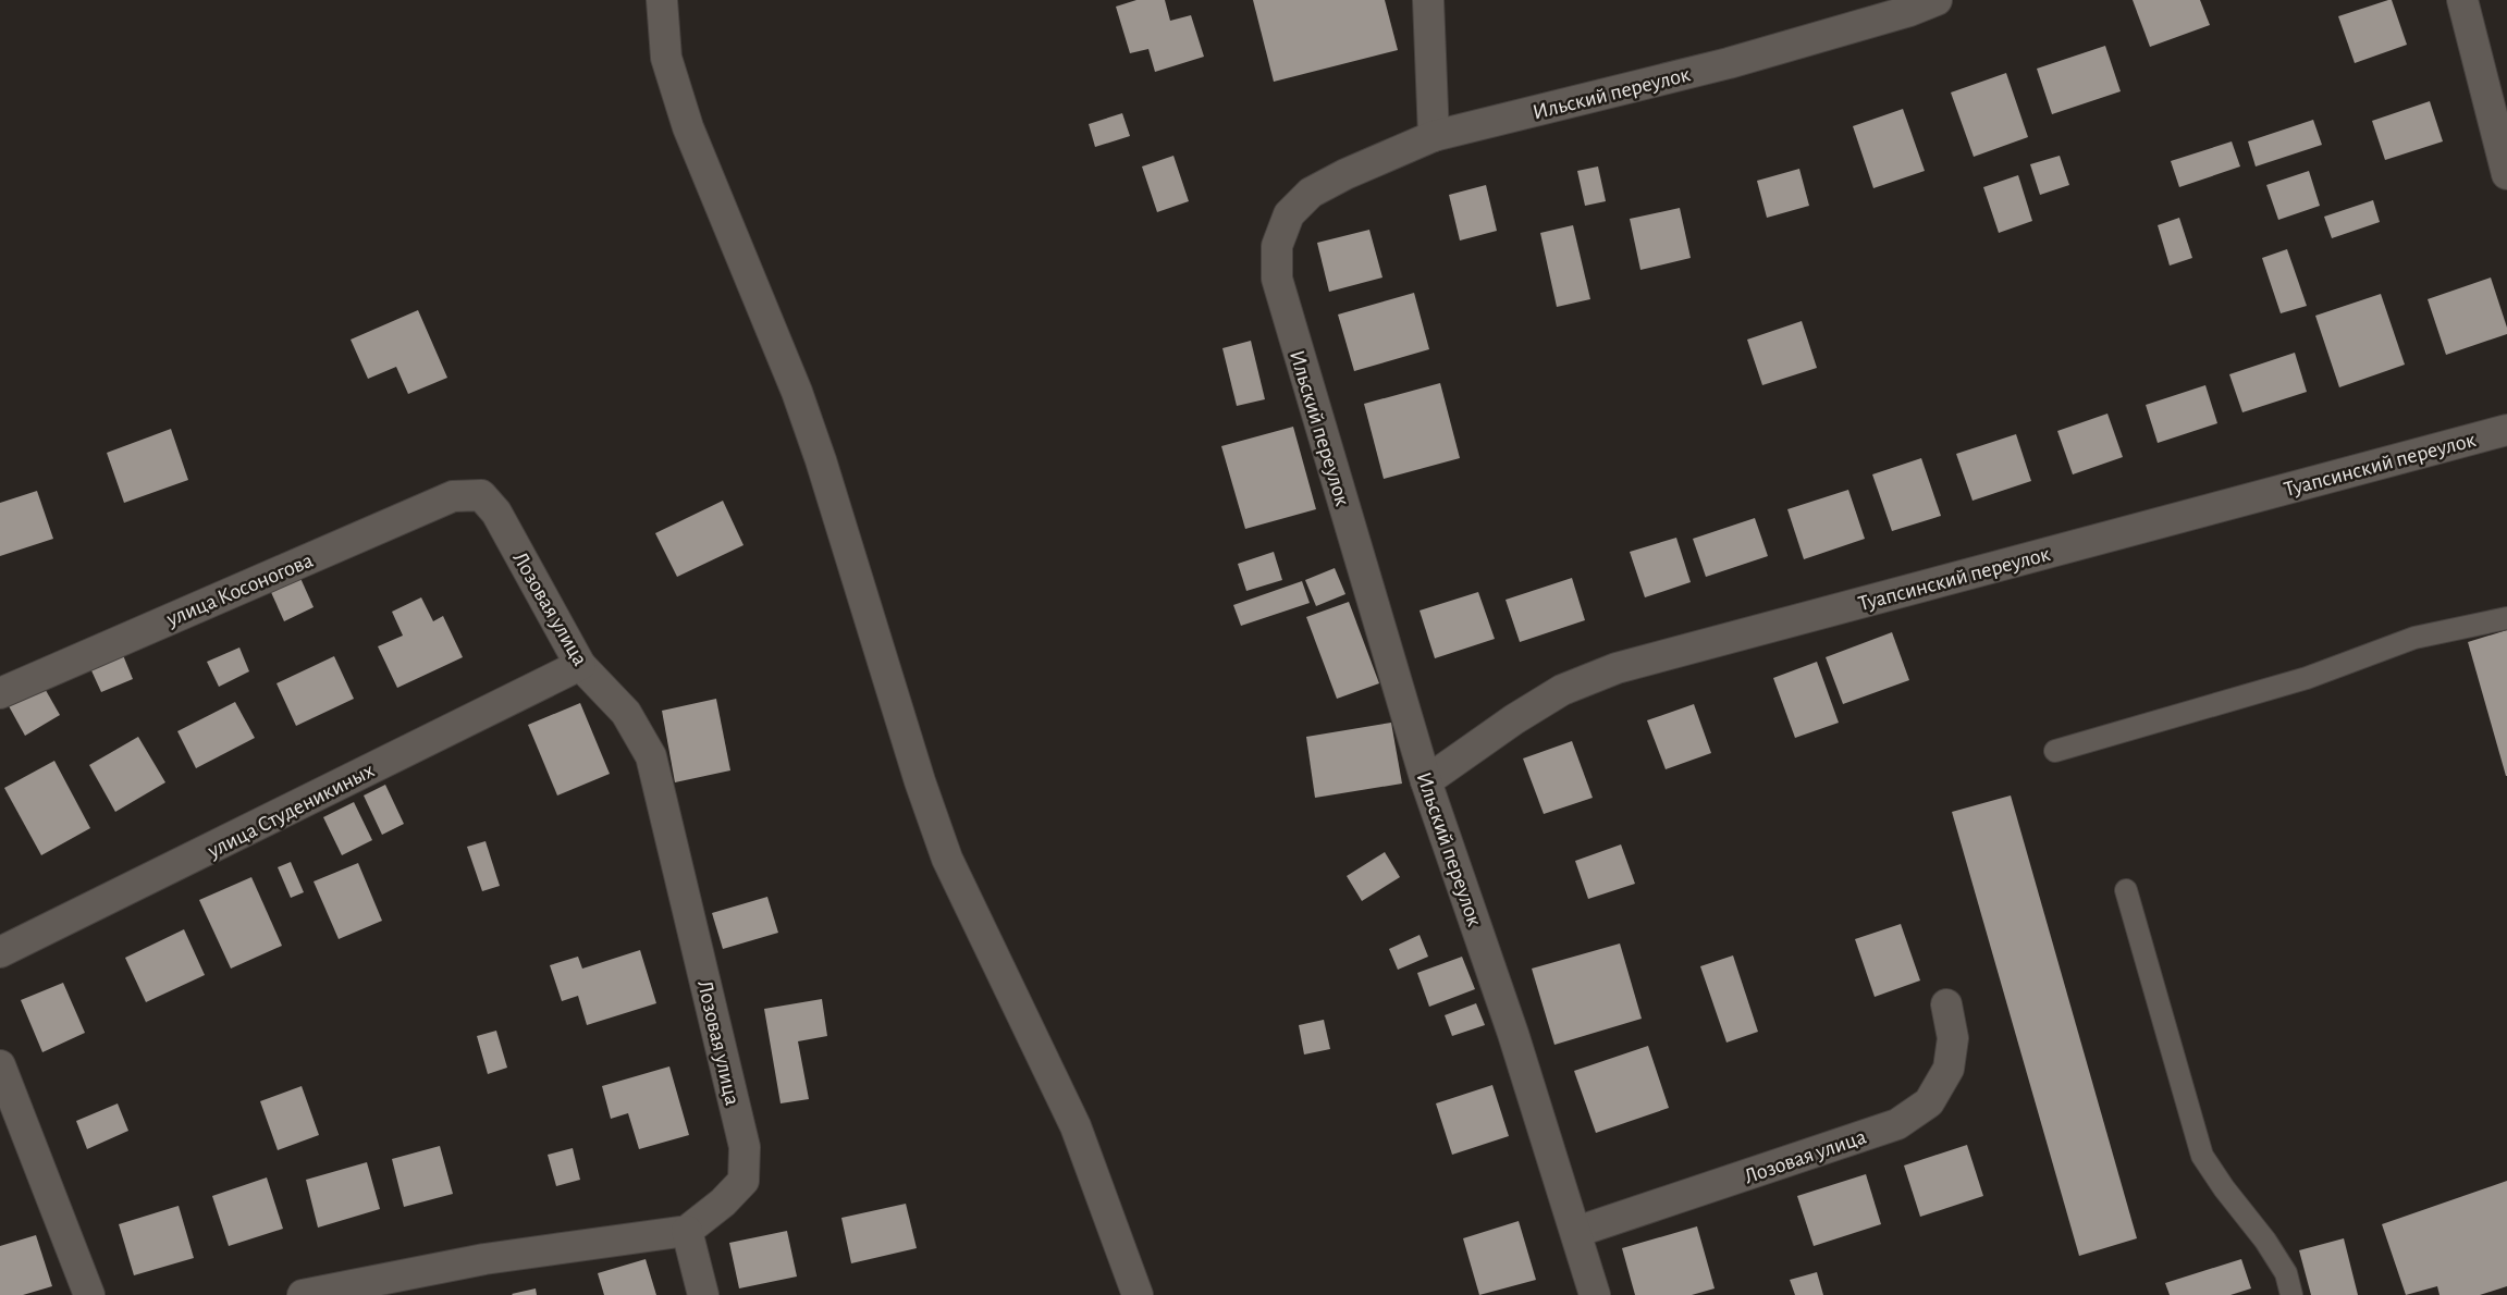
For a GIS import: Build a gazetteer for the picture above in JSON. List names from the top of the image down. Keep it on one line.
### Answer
{"streets":{"street":["Ильский переулок","Туапсинский переулок","улица Косоногова","Лозовая улица","улица Студеникиных"]},"crossings":[["Ильский переулок","Туапсинский переулок"],["Ильский переулок","Лозовая улица"],["улица Косоногова","Лозовая улица"],["Лозовая улица","улица Студеникиных"]]}
